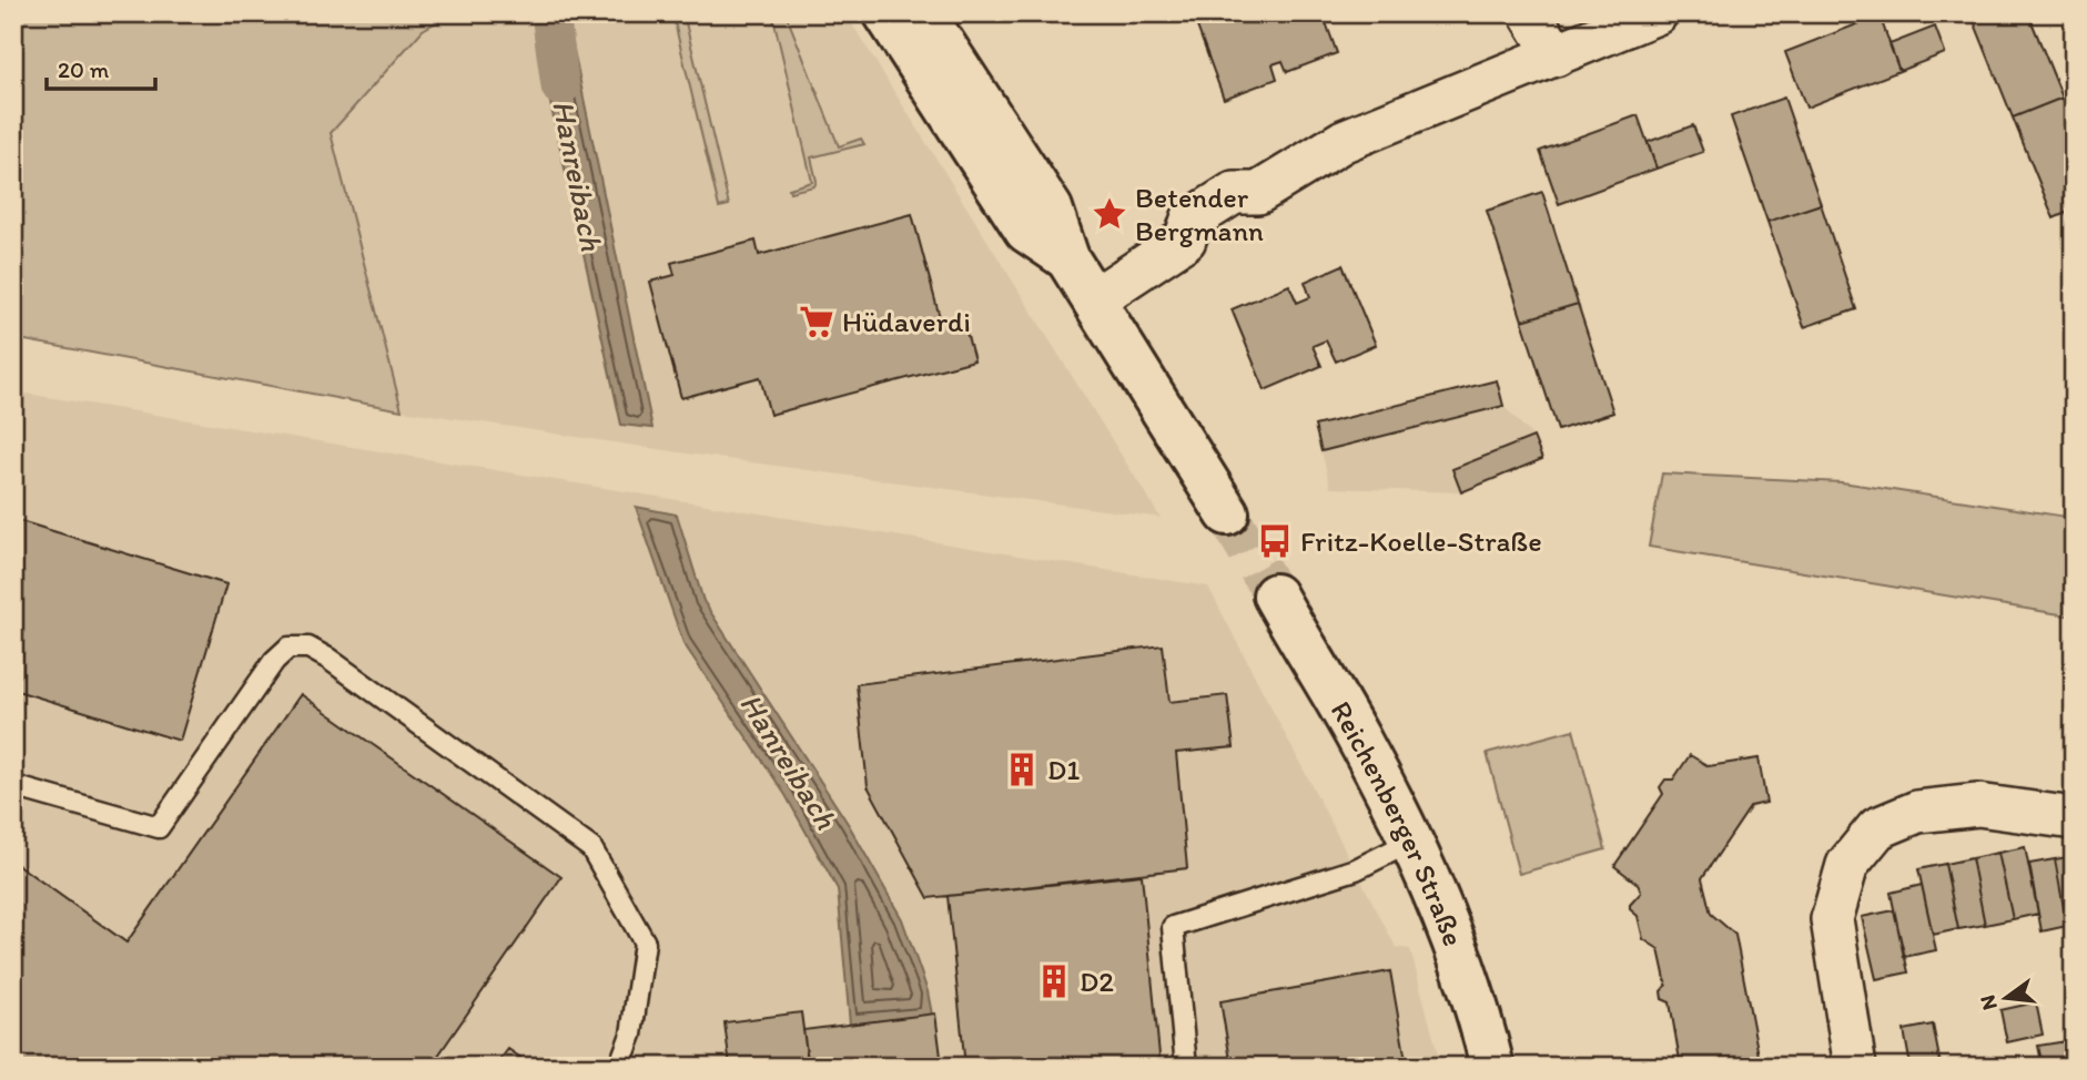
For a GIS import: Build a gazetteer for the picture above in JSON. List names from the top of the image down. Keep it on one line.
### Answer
{"streets":{"street":["Reichenberger Straße"]},"water":["Hanreibach"],"places":{"place":["Betender Bergmann"],"supermarket":["Hüdaverdi"],"bus stop":["Fritz-Koelle-Straße"],"building":["D1","D2"]},"scale_bar":"20 m","north":"left"}
